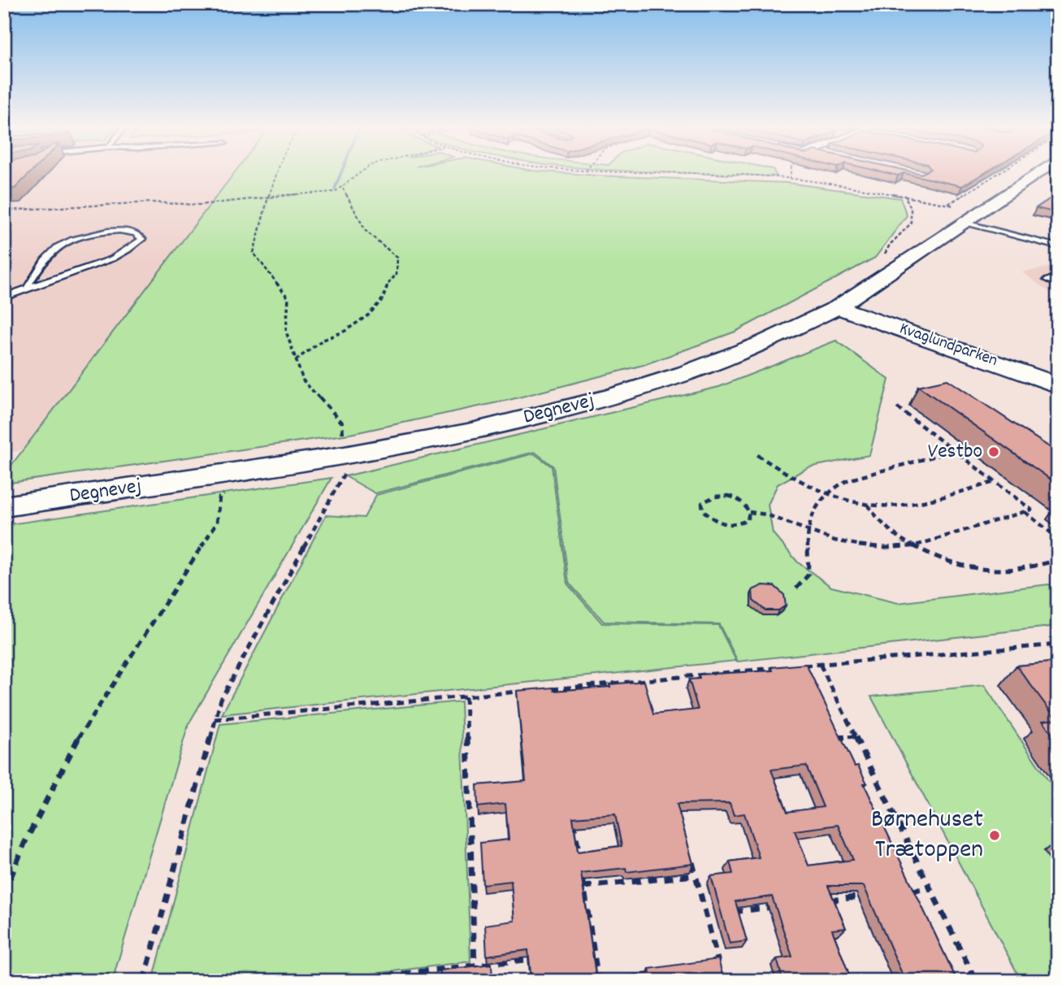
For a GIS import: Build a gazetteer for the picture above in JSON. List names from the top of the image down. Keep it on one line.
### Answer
{"streets":{"street":["Kvaglundparken","Degnevej"]},"crossings":[["Kvaglundparken","Degnevej"]],"places":["Vestbo","Børnehuset Trætoppen"]}
